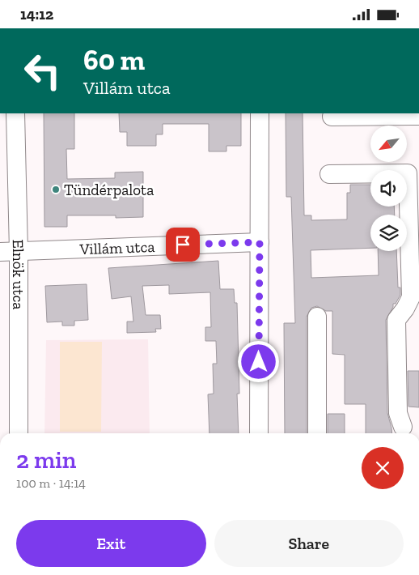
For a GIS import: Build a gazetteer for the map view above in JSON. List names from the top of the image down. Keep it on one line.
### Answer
{"streets":{"street":["Villám utca","Elnök utca"]},"crossings":[["Villám utca","Elnök utca"]],"places":["Tündérpalota"],"north":"bottom left","page":{"status":"14:12","turn":["60 m","Villám utca"],"heading":["2 min","100 m · 14:14"],"buttons":["Exit","Share"]}}
